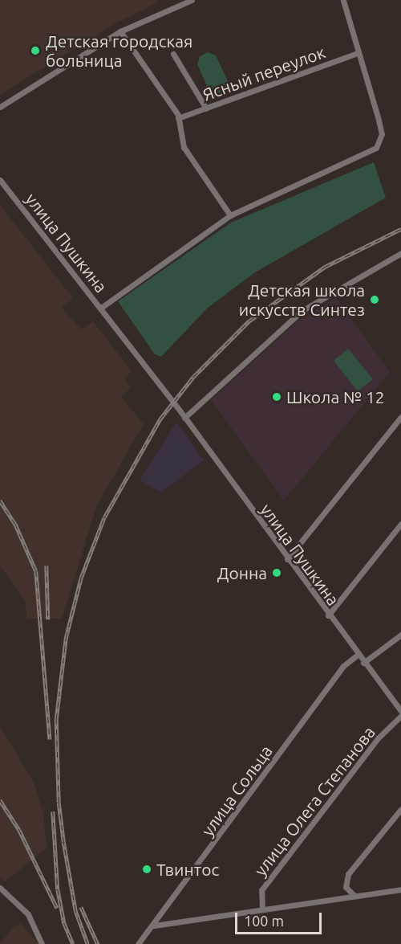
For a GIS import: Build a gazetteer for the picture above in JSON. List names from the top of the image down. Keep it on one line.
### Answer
{"streets":{"street":["Ясный переулок","улица Пушкина","улица Сольца","улица Олега Степанова"]},"crossings":[["улица Пушкина","улица Сольца"]],"places":["Детская городская больница","Детская школа искусств Синтез","Школа № 12","Донна","Твинтос"],"scale_bar":"100 m"}
